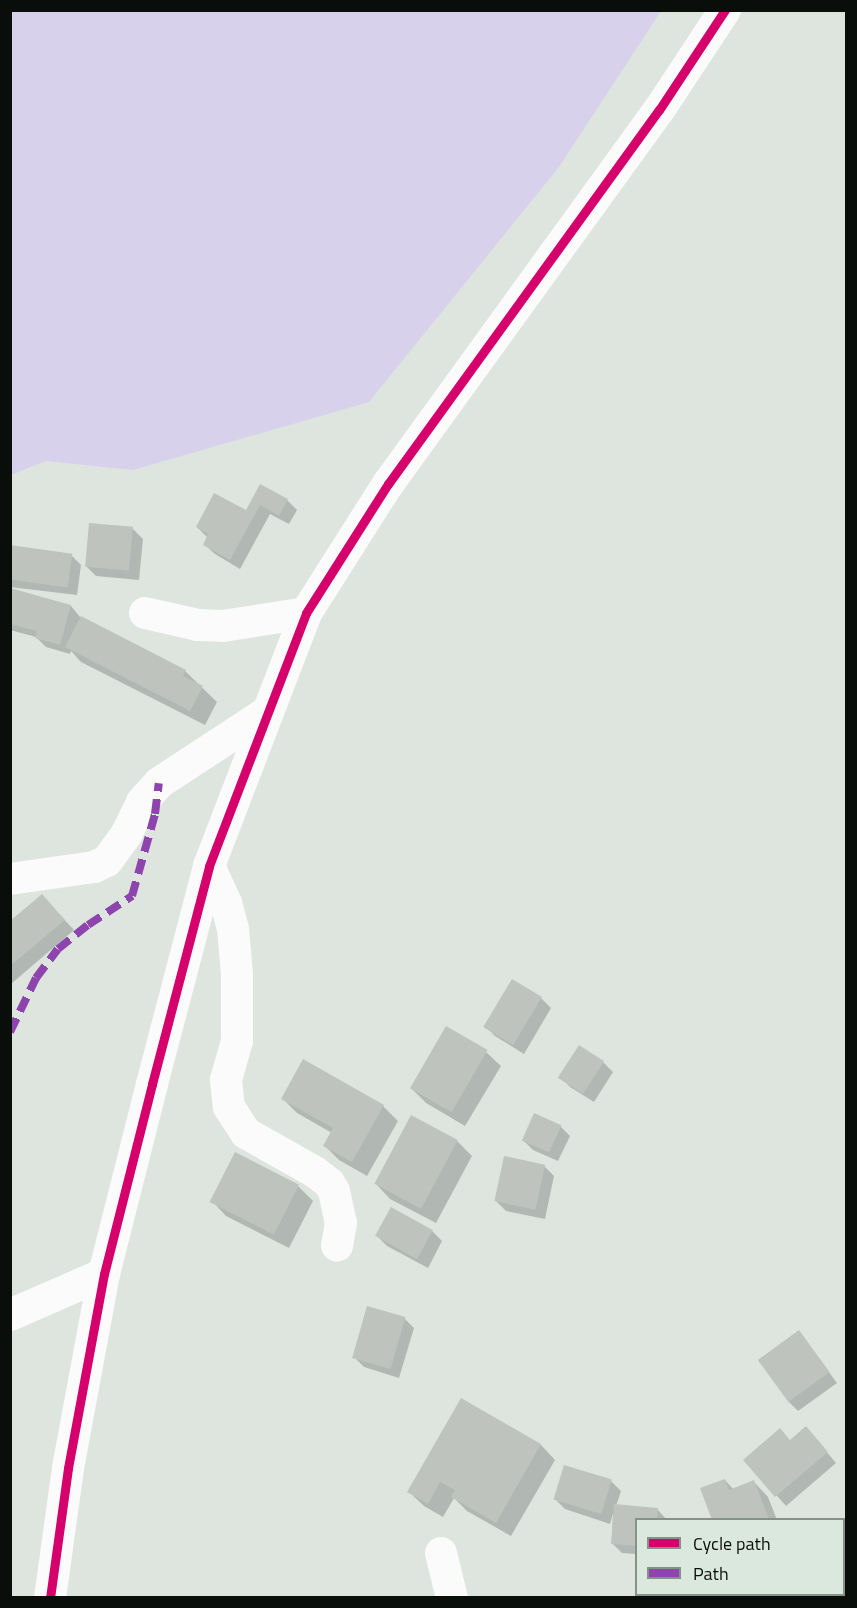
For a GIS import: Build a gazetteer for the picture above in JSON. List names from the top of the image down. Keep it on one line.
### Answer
{"legend":["Cycle path","Path"]}
